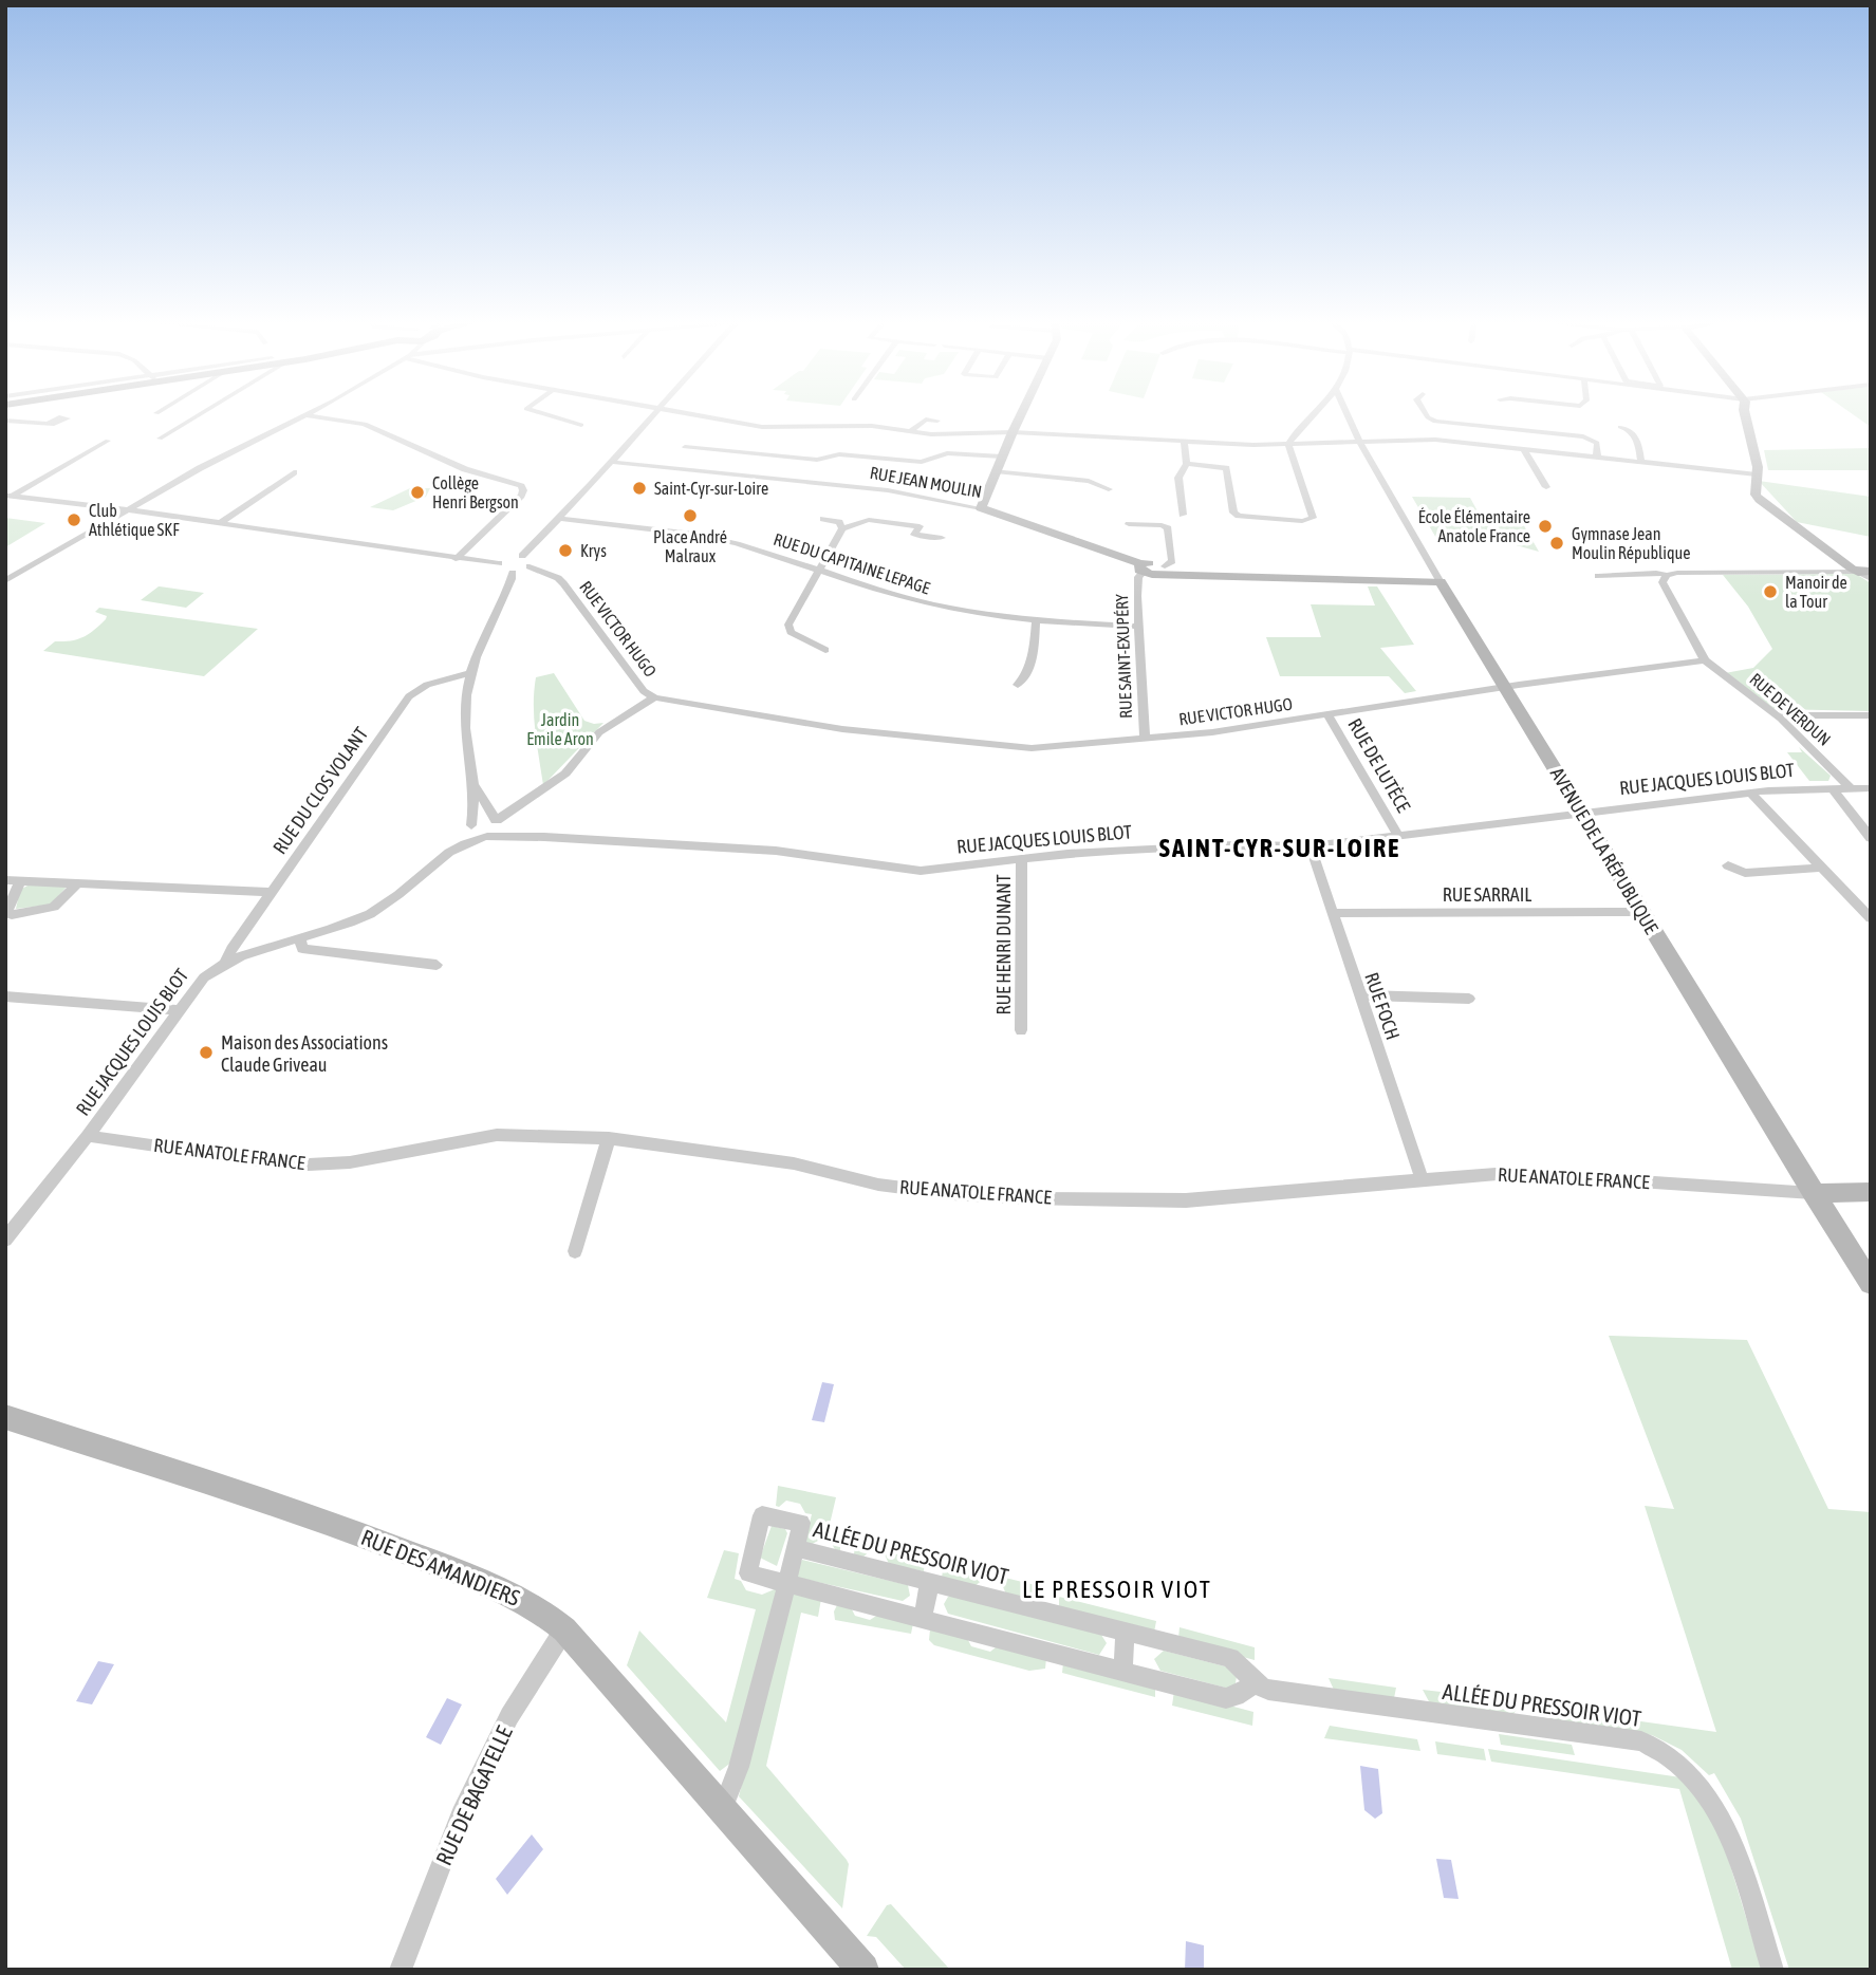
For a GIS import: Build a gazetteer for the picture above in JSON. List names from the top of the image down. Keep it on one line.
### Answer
{"streets":{"street":["RUE JEAN MOULIN","RUE DU CAPITAINE LEPAGE","RUE VICTOR HUGO","RUE SAINT-EXUPÉRY","RUE DE VERDUN","RUE DE LUTÈCE","RUE JACQUES LOUIS BLOT","RUE DU CLOS VOLANT","AVENUE DE LA RÉPUBLIQUE","RUE SARRAIL","RUE HENRI DUNANT","RUE FOCH","RUE ANATOLE FRANCE","ALLÉE DU PRESSOIR VIOT","RUE DES AMANDIERS","RUE DE BAGATELLE"]},"crossings":[["RUE JEAN MOULIN","RUE SAINT-EXUPÉRY"],["RUE DU CAPITAINE LEPAGE","RUE SAINT-EXUPÉRY"],["RUE VICTOR HUGO","RUE SAINT-EXUPÉRY"],["RUE VICTOR HUGO","RUE DE VERDUN"],["RUE VICTOR HUGO","RUE DE LUTÈCE"],["RUE VICTOR HUGO","AVENUE DE LA RÉPUBLIQUE"],["RUE DE VERDUN","RUE JACQUES LOUIS BLOT"],["RUE DE LUTÈCE","RUE JACQUES LOUIS BLOT"],["RUE JACQUES LOUIS BLOT","RUE DU CLOS VOLANT"],["RUE JACQUES LOUIS BLOT","AVENUE DE LA RÉPUBLIQUE"],["RUE JACQUES LOUIS BLOT","RUE HENRI DUNANT"],["RUE JACQUES LOUIS BLOT","RUE FOCH"],["RUE JACQUES LOUIS BLOT","RUE ANATOLE FRANCE"],["AVENUE DE LA RÉPUBLIQUE","RUE SARRAIL"],["AVENUE DE LA RÉPUBLIQUE","RUE ANATOLE FRANCE"],["RUE SARRAIL","RUE FOCH"],["RUE FOCH","RUE ANATOLE FRANCE"],["ALLÉE DU PRESSOIR VIOT","RUE DES AMANDIERS"],["RUE DES AMANDIERS","RUE DE BAGATELLE"]],"districts":["SAINT-CYR-SUR-LOIRE","LE PRESSOIR VIOT"],"parks":["Jardin Emile Aron"],"places":["Saint-Cyr-sur-Loire","Collège Henri Bergson","Place André Malraux","Club Athlétique SKF","École Élémentaire Anatole France","Gymnase Jean Moulin République","Krys","Manoir de la Tour","Maison des Associations Claude Griveau"]}
